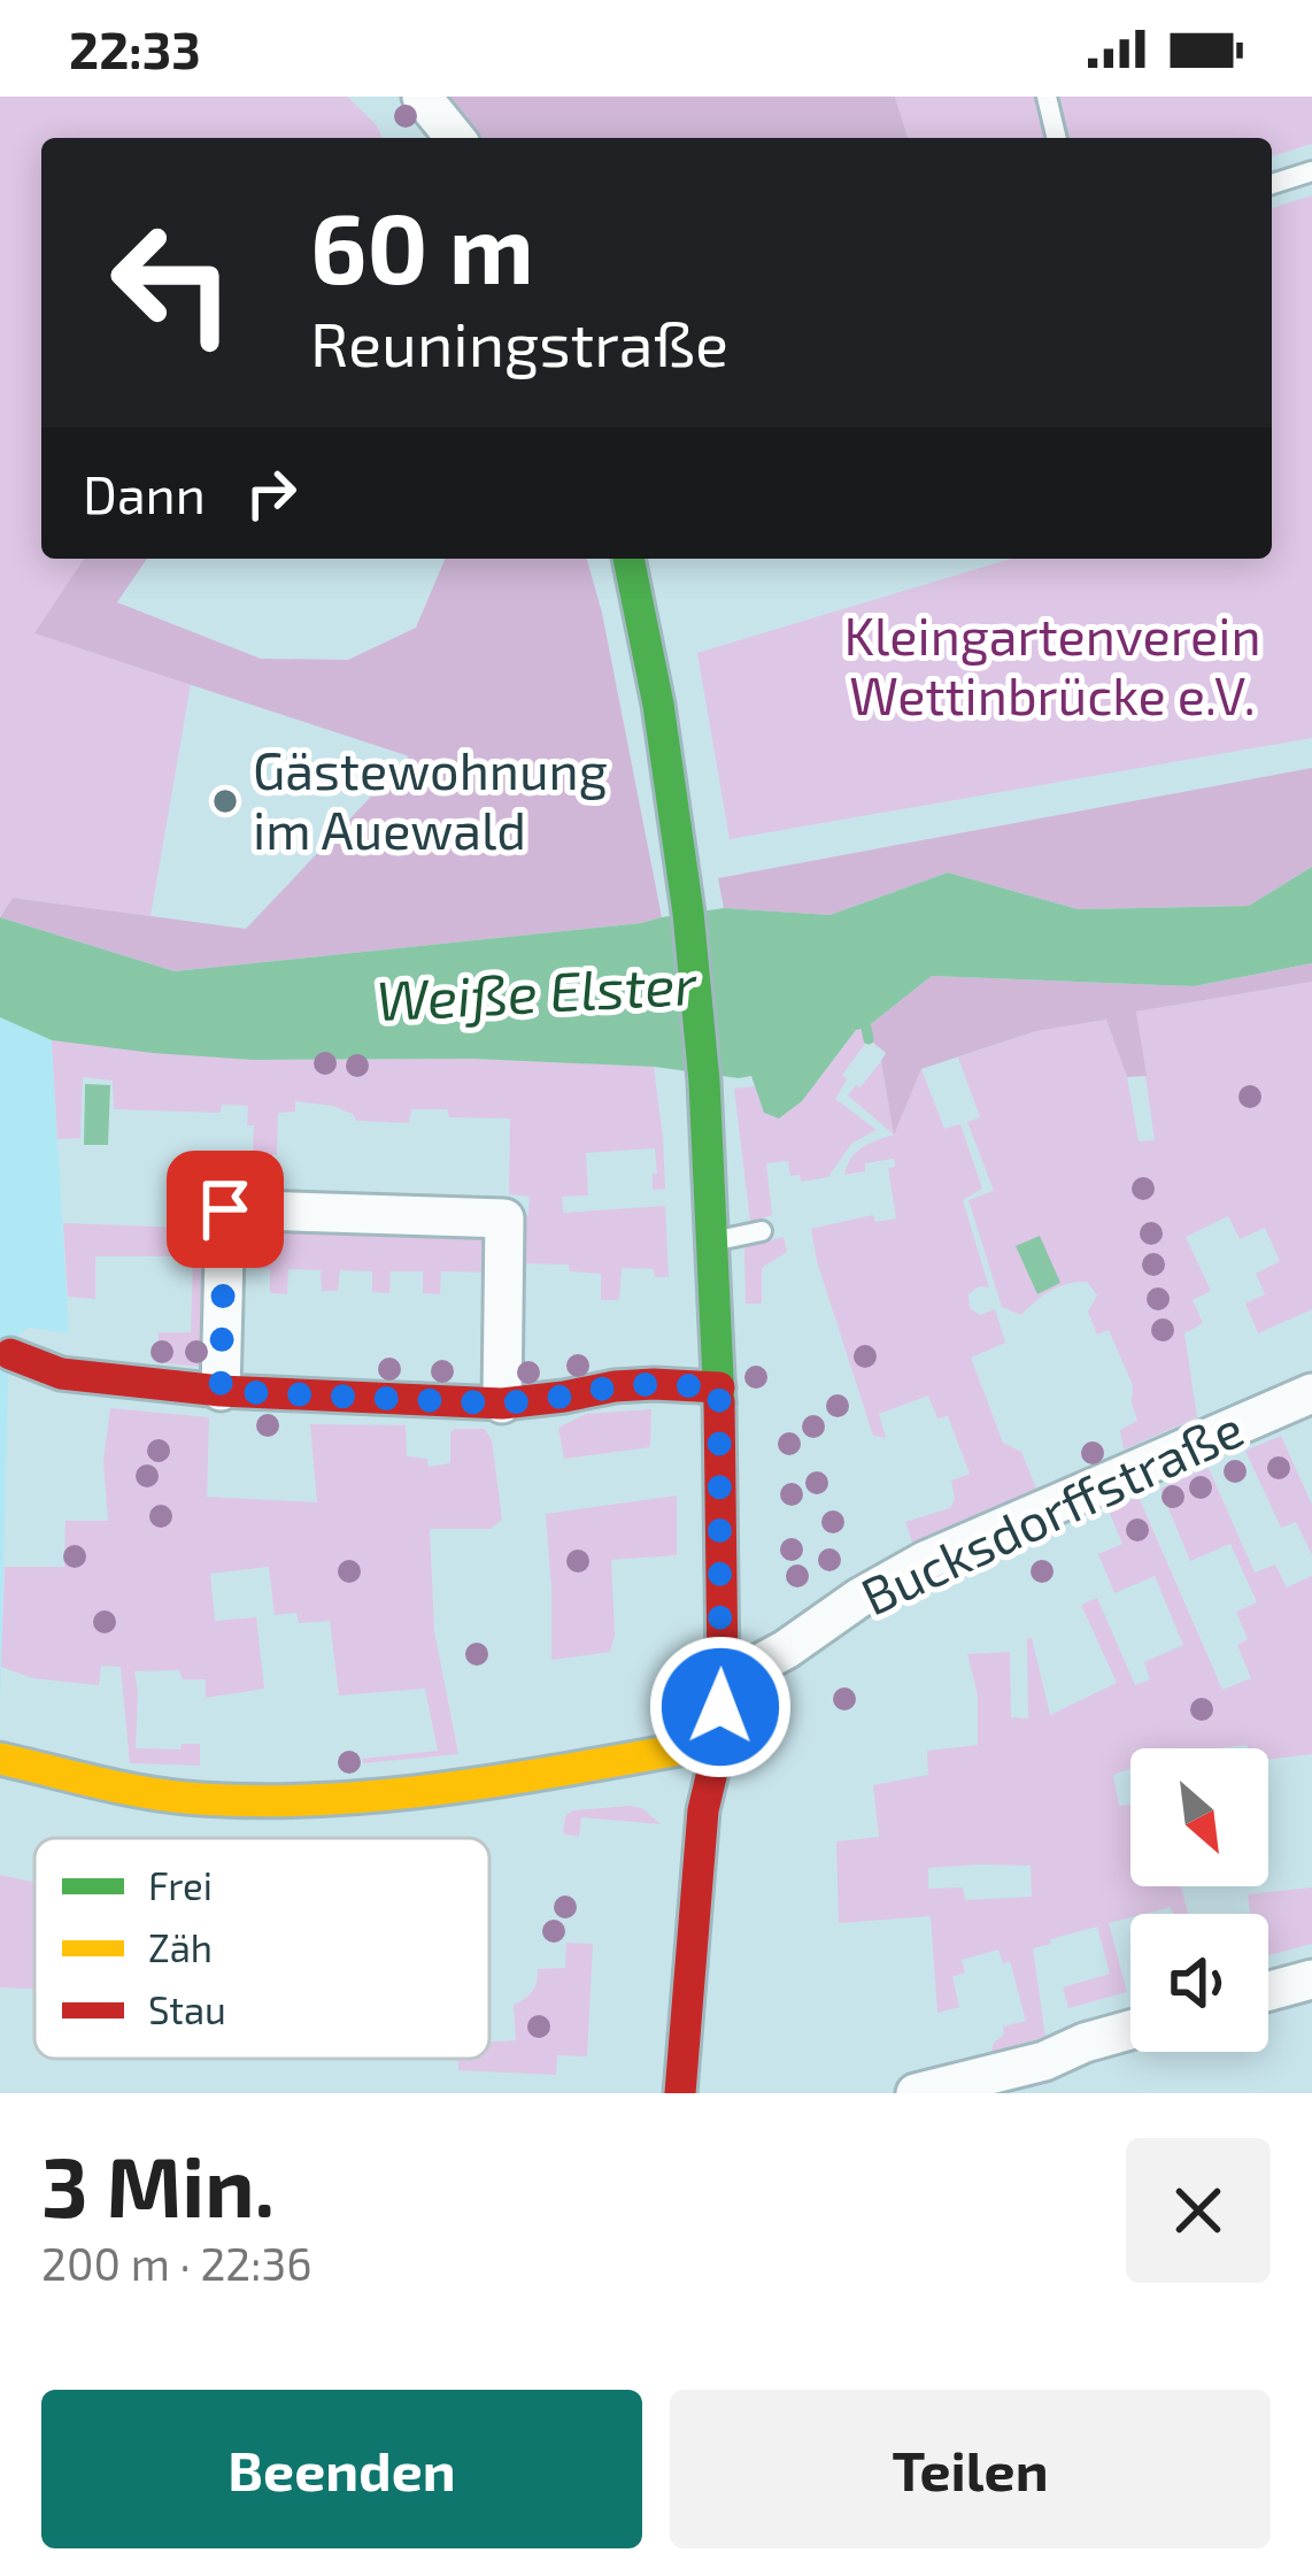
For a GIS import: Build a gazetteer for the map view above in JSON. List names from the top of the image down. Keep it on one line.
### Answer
{"streets":{"street":["Bucksdorffstraße"]},"water":["Weiße Elster"],"parks":["Kleingartenverein Wettinbrücke e.V."],"places":["Gästewohnung im Auewald"],"legend":["Frei","Zäh","Stau"],"north":"bottom right","page":{"status":"22:33","turn":["60 m","Reuningstraße"],"then":"Dann","heading":["3 Min.","200 m · 22:36"],"buttons":["Beenden","Teilen"]}}
